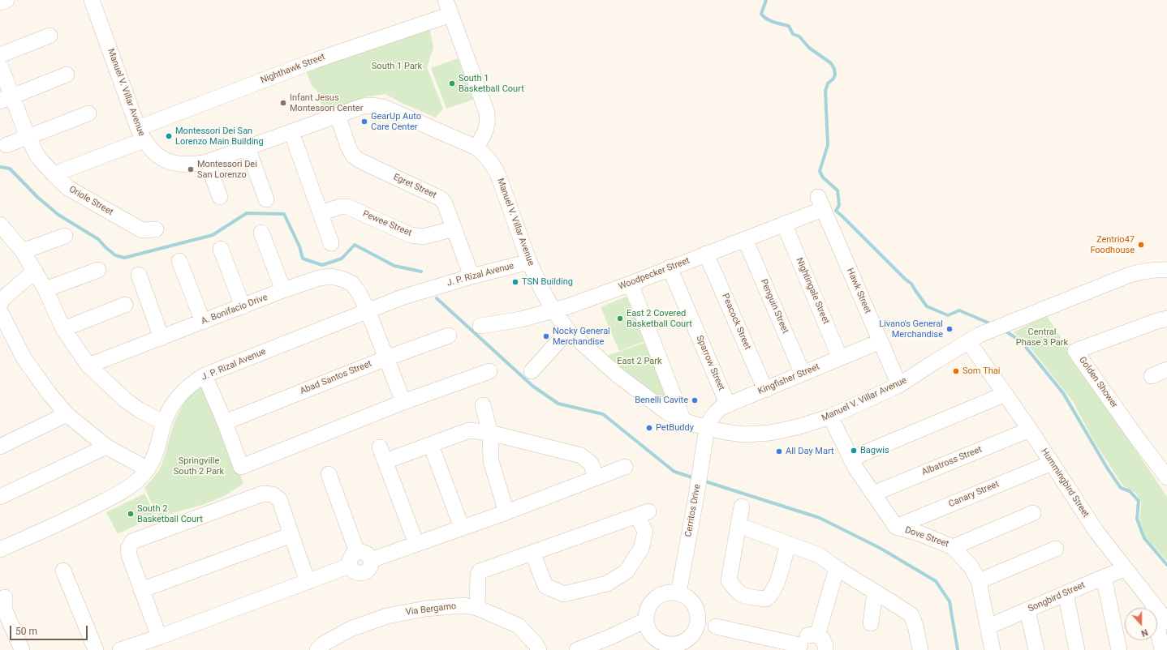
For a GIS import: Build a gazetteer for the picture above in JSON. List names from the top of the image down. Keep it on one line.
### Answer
{"streets":{"street":["Nighthawk Street","Manuel V. Villar Avenue","Egret Street","Oriole Street","Pewee Street","Woodpecker Street","J. P. Rizal Avenue","Nightingale Street","Hawk Street","Penguin Street","A. Bonifacio Drive","Peacock Street","Sparrow Street","Abad Santos Street","Kingfisher Street","Golden Shower","Albatross Street","Hummingbird Street","Canary Street","Cerritos Drive","Dove Street","Songbird Street","Via Bergamo"]},"crossings":[["Nighthawk Street","Manuel V. Villar Avenue"],["Nighthawk Street","Oriole Street"],["Manuel V. Villar Avenue","Egret Street"],["Manuel V. Villar Avenue","Woodpecker Street"],["Manuel V. Villar Avenue","J. P. Rizal Avenue"],["Manuel V. Villar Avenue","Hawk Street"],["Manuel V. Villar Avenue","Kingfisher Street"],["Manuel V. Villar Avenue","Hummingbird Street"],["Manuel V. Villar Avenue","Cerritos Drive"],["Manuel V. Villar Avenue","Dove Street"],["Egret Street","Pewee Street"],["Egret Street","J. P. Rizal Avenue"],["Woodpecker Street","Nightingale Street"],["Woodpecker Street","Hawk Street"],["Woodpecker Street","Penguin Street"],["Woodpecker Street","Peacock Street"],["Woodpecker Street","Sparrow Street"],["J. P. Rizal Avenue","A. Bonifacio Drive"],["Nightingale Street","Kingfisher Street"],["Hawk Street","Kingfisher Street"],["Penguin Street","Kingfisher Street"],["A. Bonifacio Drive","Abad Santos Street"],["Peacock Street","Kingfisher Street"],["Sparrow Street","Kingfisher Street"],["Kingfisher Street","Cerritos Drive"],["Albatross Street","Hummingbird Street"],["Albatross Street","Dove Street"],["Hummingbird Street","Canary Street"],["Hummingbird Street","Songbird Street"],["Canary Street","Dove Street"],["Dove Street","Songbird Street"]],"parks":["South 1 Park","Central Phase 3 Park","East 2 Park","Springville South 2 Park"],"places":["South 1 Basketball Court","Infant Jesus Montessori Center","GearUp Auto Care Center","Montessori Dei San Lorenzo Main Building","Montessori Dei San Lorenzo","Zentrio47 Foodhouse","TSN Building","East 2 Covered Basketball Court","Livano's General Merchandise","Nocky General Merchandise","Som Thai","Benelli Cavite","PetBuddy","Bagwis","All Day Mart","South 2 Basketball Court"],"scale_bar":"50 m","north":"bottom"}
